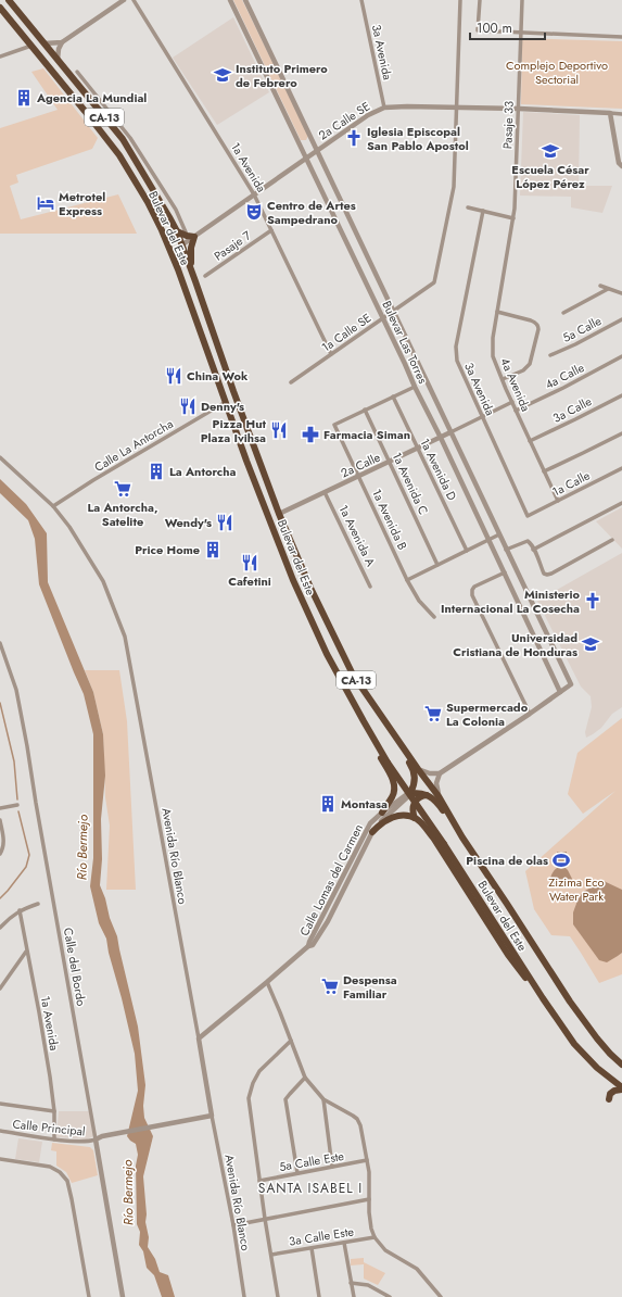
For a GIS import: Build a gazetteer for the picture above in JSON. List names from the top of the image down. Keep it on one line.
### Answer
{"streets":{"highway":["CA-13","Bulevar del Este"],"street":["3a Avenida","2a Calle SE","Pasaje 33","1a Avenida","Pasaje 7","5a Calle","1a Calle SE","Bulevar Las Torres","4a Calle","4a Avenida","3a Calle","Calle La Antorcha","2a Calle","1a Avenida D","1a Avenida C","1a Calle","1a Avenida B","1a Avenida A","Avenida Río Blanco","Calle Lomas del Carmen","Calle del Bordo","Calle Principal","5a Calle Este","3a Calle Este"]},"crossings":[["3a Avenida","2a Calle SE"],["3a Avenida","1a Calle"],["2a Calle SE","Pasaje 33"],["2a Calle SE","1a Avenida"],["2a Calle SE","Bulevar del Este"],["2a Calle SE","1a Calle SE"],["2a Calle SE","Bulevar Las Torres"],["Pasaje 33","4a Avenida"],["1a Avenida","Pasaje 7"],["1a Avenida","1a Calle SE"],["1a Avenida","Calle Principal"],["Bulevar del Este","Calle La Antorcha"],["Bulevar del Este","2a Calle"],["1a Calle SE","Bulevar Las Torres"],["Bulevar Las Torres","2a Calle"],["4a Calle","4a Avenida"],["4a Avenida","3a Calle"],["4a Avenida","1a Calle"],["Calle La Antorcha","Avenida Río Blanco"],["2a Calle","1a Avenida D"],["2a Calle","1a Avenida C"],["2a Calle","1a Avenida B"],["2a Calle","1a Avenida A"],["1a Avenida C","1a Avenida B"],["Avenida Río Blanco","Calle Lomas del Carmen"],["Calle del Bordo","Calle Principal"]],"districts":["SANTA ISABEL I"],"water":["Río Bermejo"],"parks":["Complejo Deportivo Sectorial","Zizima Eco Water Park"],"places":{"school or university":["Instituto Primero de Febrero","Escuela César López Pérez","Universidad Cristiana de Honduras"],"building":["Agencia La Mundial","La Antorcha","Price Home","Montasa"],"church":["Iglesia Episcopal San Pablo Apostol","Ministerio Internacional La Cosecha"],"hotel":["Metrotel Express"],"theatre":["Centro de Artes Sampedrano"],"restaurant":["China Wok","Denny's","Pizza Hut Plaza Ivihsa","Wendy's","Cafetini"],"pharmacy":["Farmacia Siman"],"supermarket":["La Antorcha, Satelite","Supermercado La Colonia","Despensa Familiar"],"sports":["Piscina de olas"]},"scale_bar":"100 m"}
